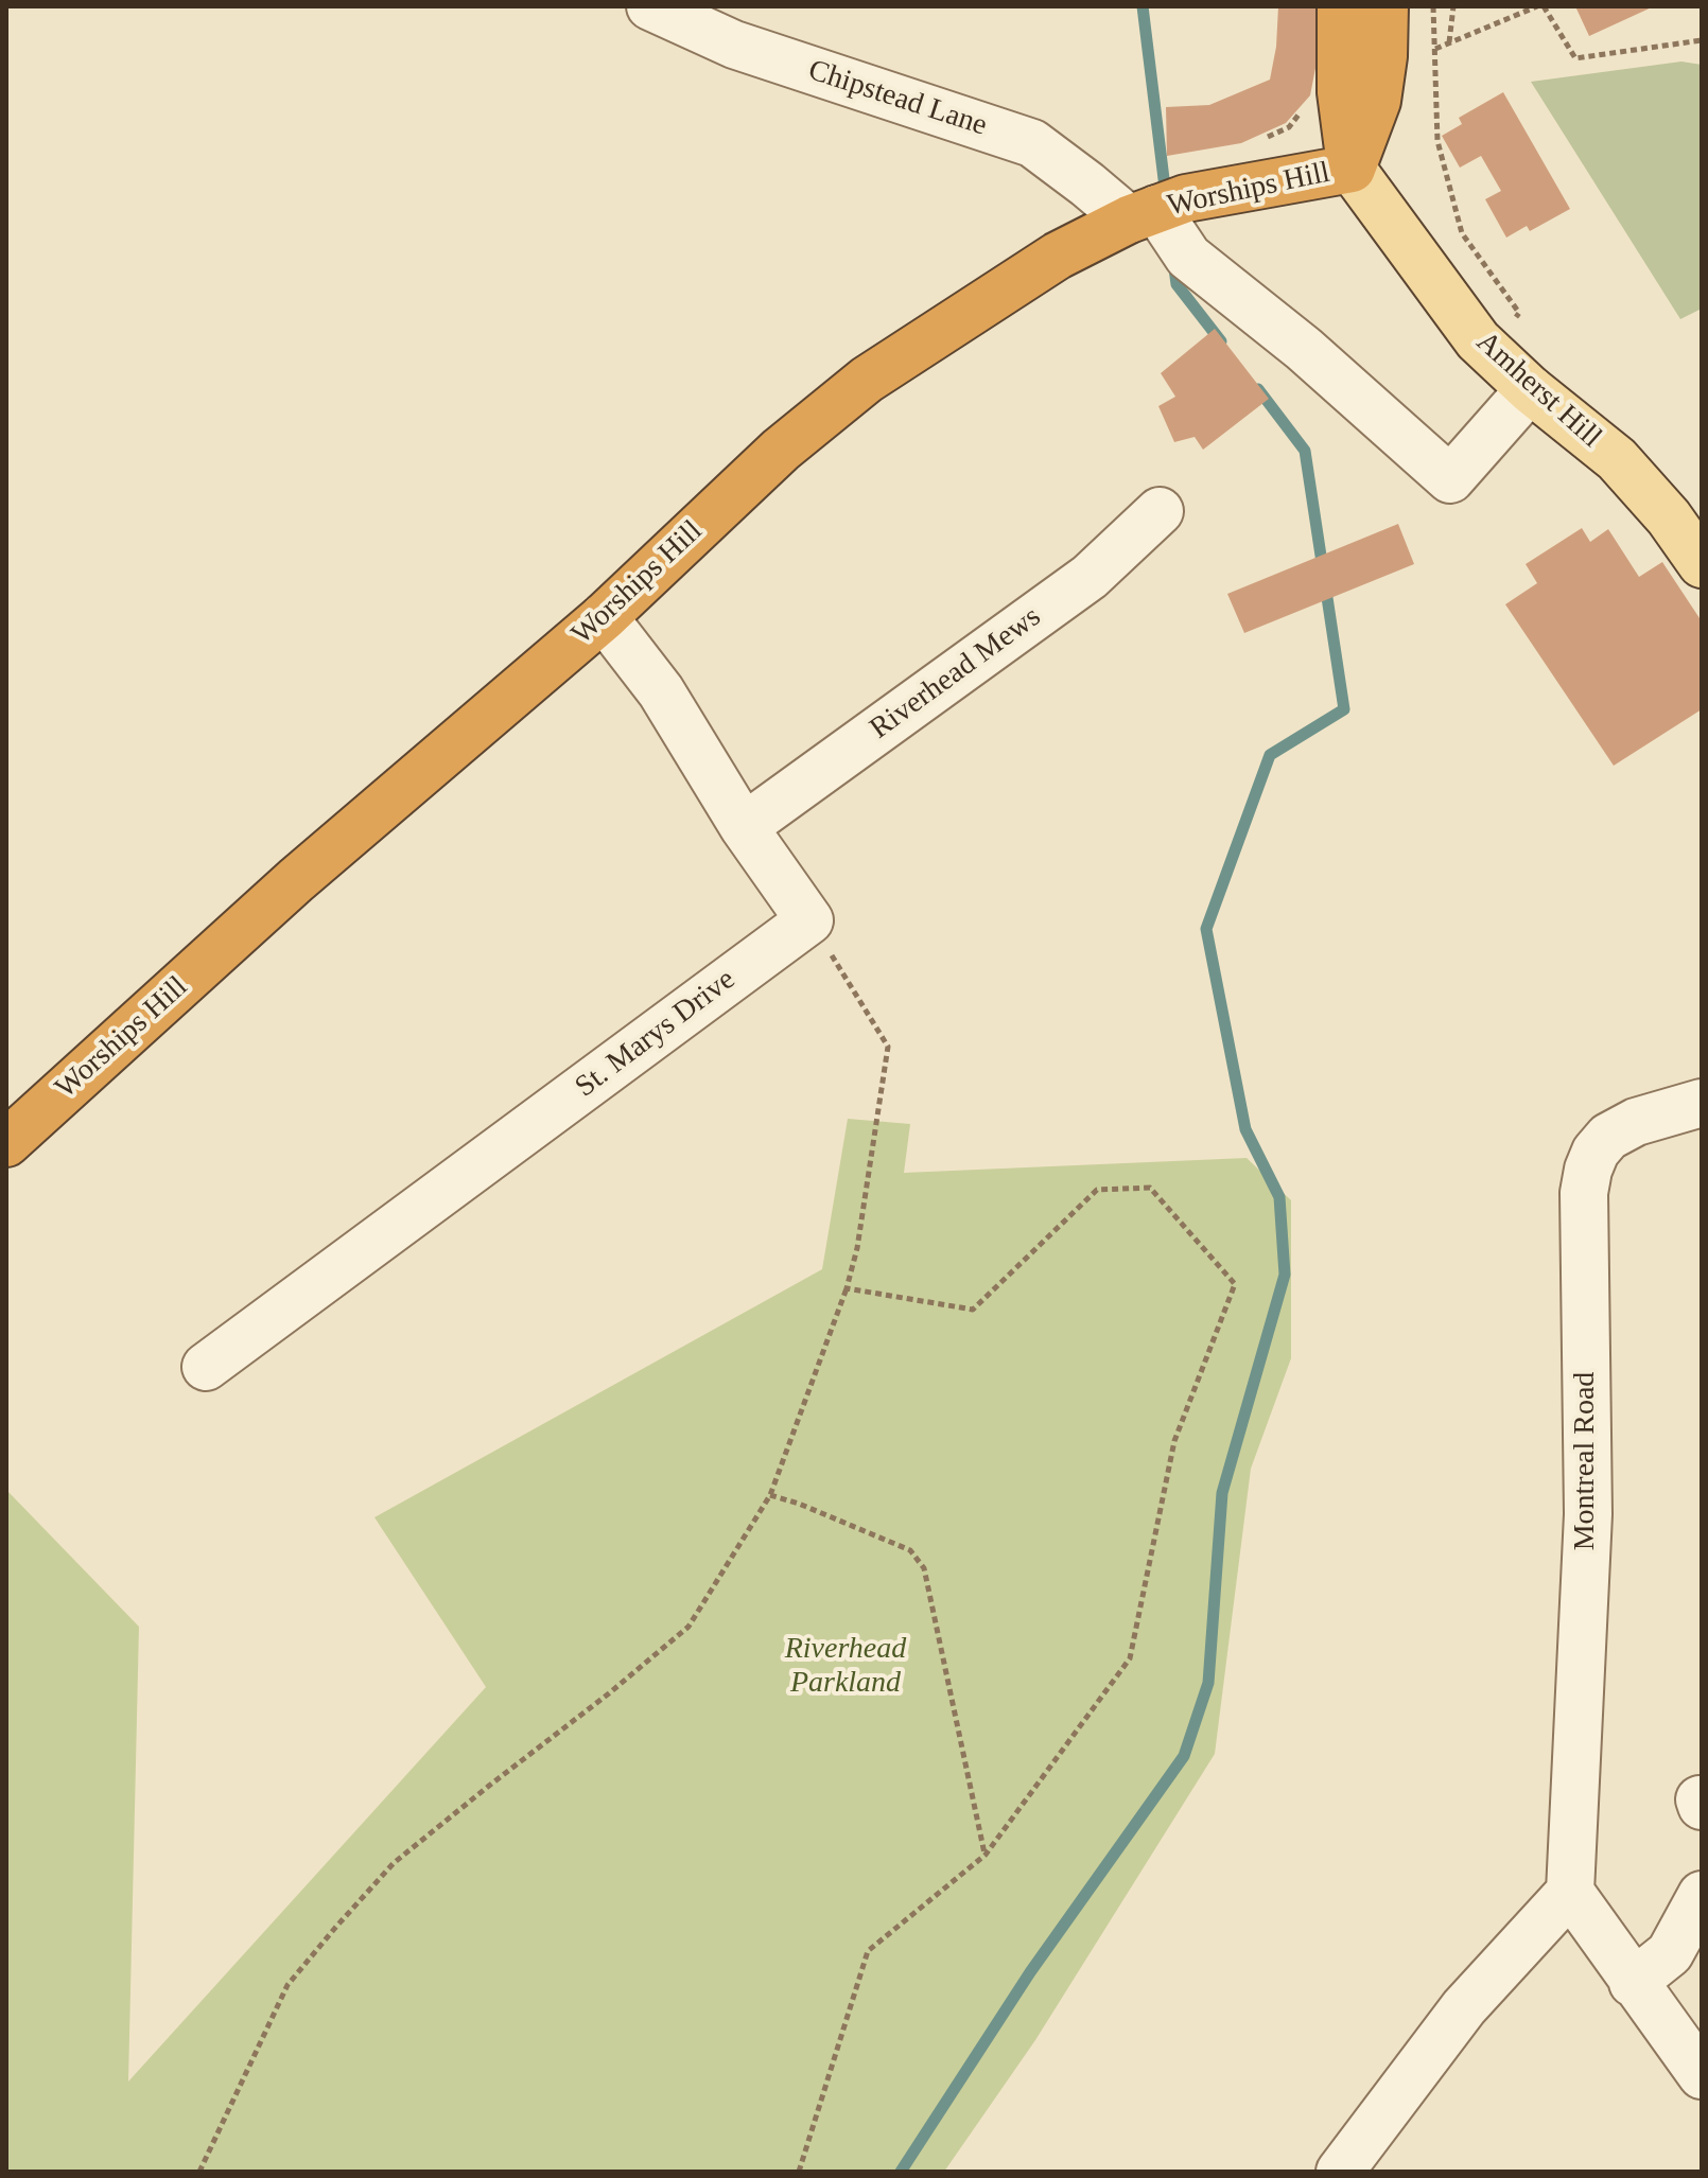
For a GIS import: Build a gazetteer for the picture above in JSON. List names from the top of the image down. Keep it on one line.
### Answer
{"streets":{"highway":["Worships Hill"],"main road":["Amherst Hill"],"street":["Chipstead Lane","Riverhead Mews","St. Marys Drive","Montreal Road"]},"crossings":[["Chipstead Lane","Worships Hill"],["Chipstead Lane","Amherst Hill"],["Worships Hill","Amherst Hill"]],"parks":["Riverhead Parkland"]}
